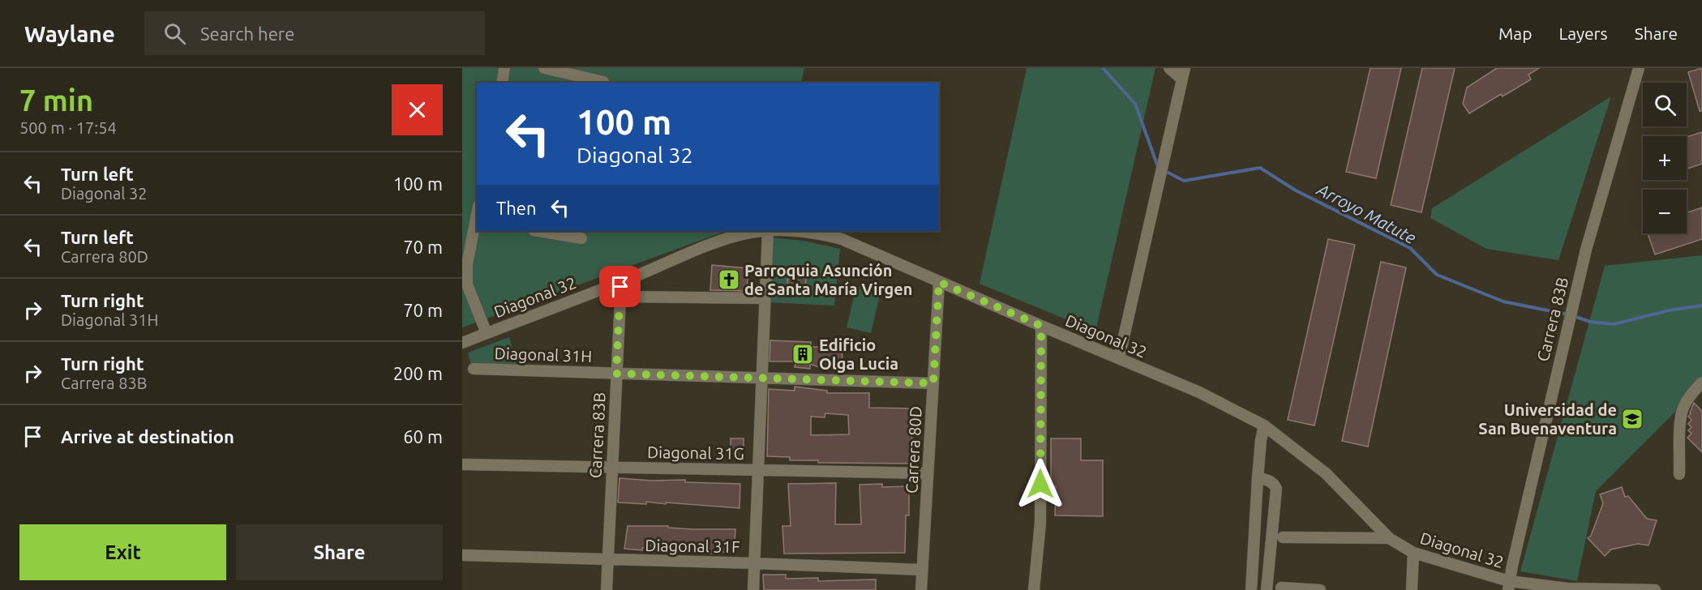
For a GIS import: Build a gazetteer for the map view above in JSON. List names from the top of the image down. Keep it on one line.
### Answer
{"streets":{"street":["Diagonal 32","Carrera 83B","Diagonal 31H","Carrera 80D","Diagonal 31G","Diagonal 31F"]},"crossings":[["Diagonal 32","Carrera 83B"],["Diagonal 32","Carrera 80D"],["Carrera 83B","Diagonal 31H"],["Carrera 83B","Diagonal 31G"],["Carrera 83B","Diagonal 31F"],["Diagonal 31H","Carrera 80D"],["Carrera 80D","Diagonal 31G"],["Carrera 80D","Diagonal 31F"]],"water":["Arroyo Matute"],"places":{"church":["Parroquia Asunción de Santa María Virgen"],"building":["Edificio Olga Lucia"],"school or university":["Universidad de San Buenaventura"]},"page":{"header":"Waylane","search":"Search here","nav":["Map","Layers","Share"],"heading":["7 min","500 m · 17:54"],"map_buttons":["+","−"],"turn":["100 m","Diagonal 32"],"list":[{"name":"Turn left","note":"Diagonal 32","value":"100 m"},{"name":"Turn left","note":"Carrera 80D","value":"70 m"},{"name":"Turn right","note":"Diagonal 31H","value":"70 m"},{"name":"Turn right","note":"Carrera 83B","value":"200 m"},{"name":"Arrive at destination","value":"60 m"}],"then":"Then","buttons":["Exit","Share"]}}
